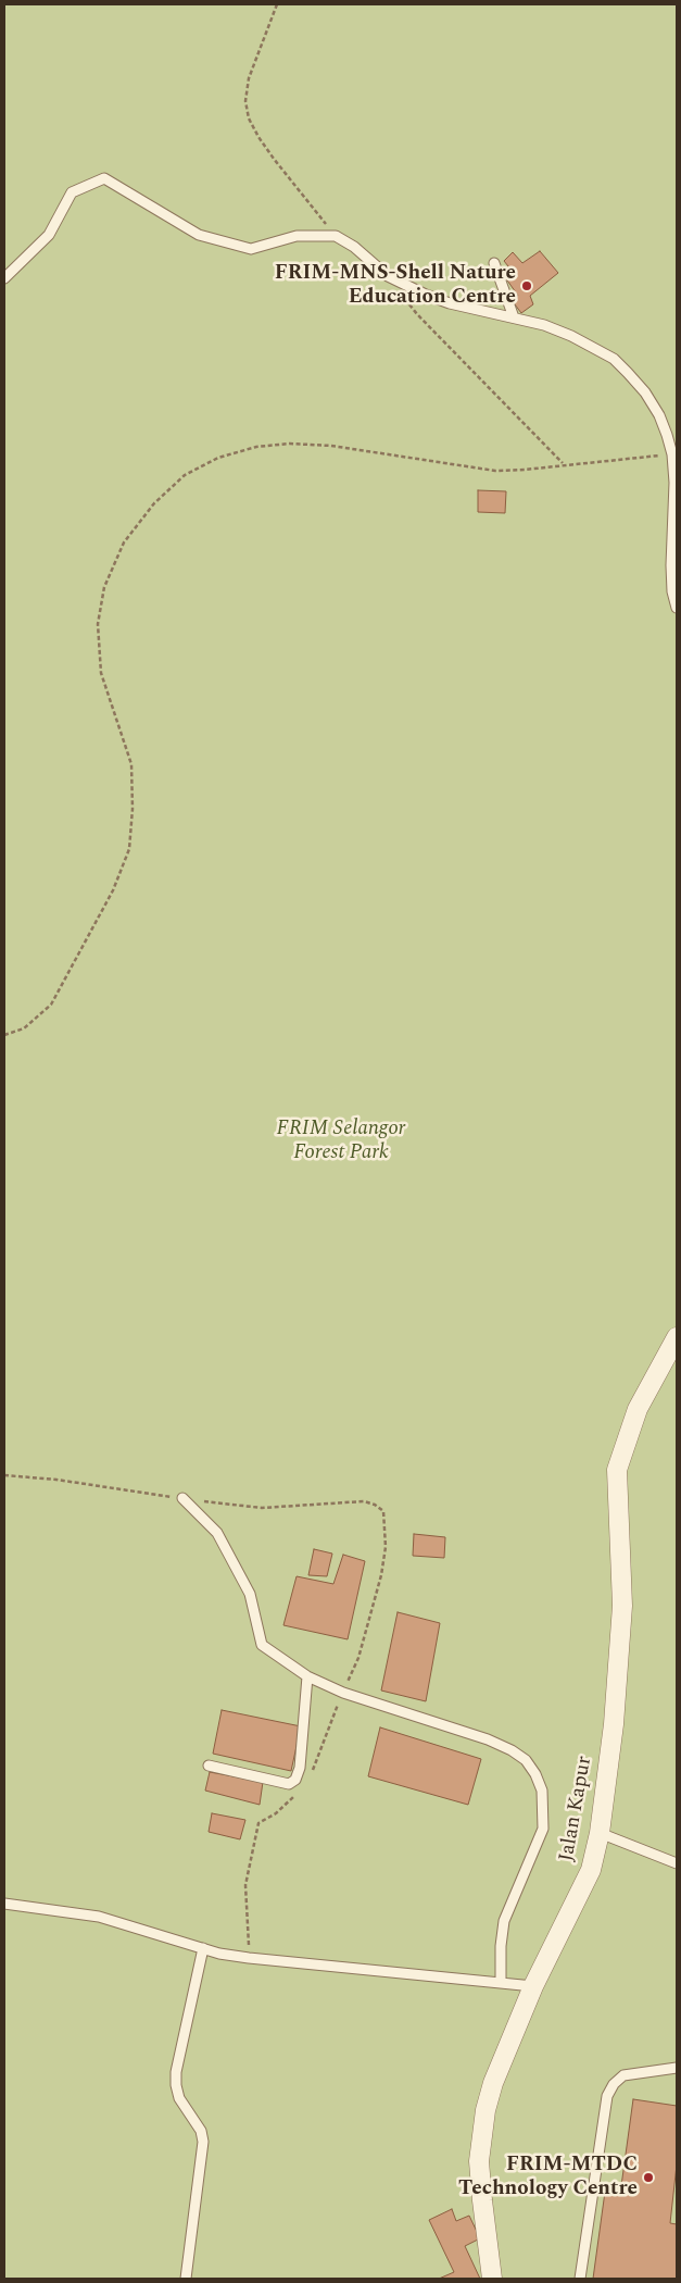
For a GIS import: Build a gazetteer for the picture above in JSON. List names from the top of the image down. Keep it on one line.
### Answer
{"streets":{"street":["Jalan Kapur"]},"parks":["FRIM Selangor Forest Park"],"places":["FRIM-MNS-Shell Nature Education Centre","FRIM-MTDC Technology Centre"]}
